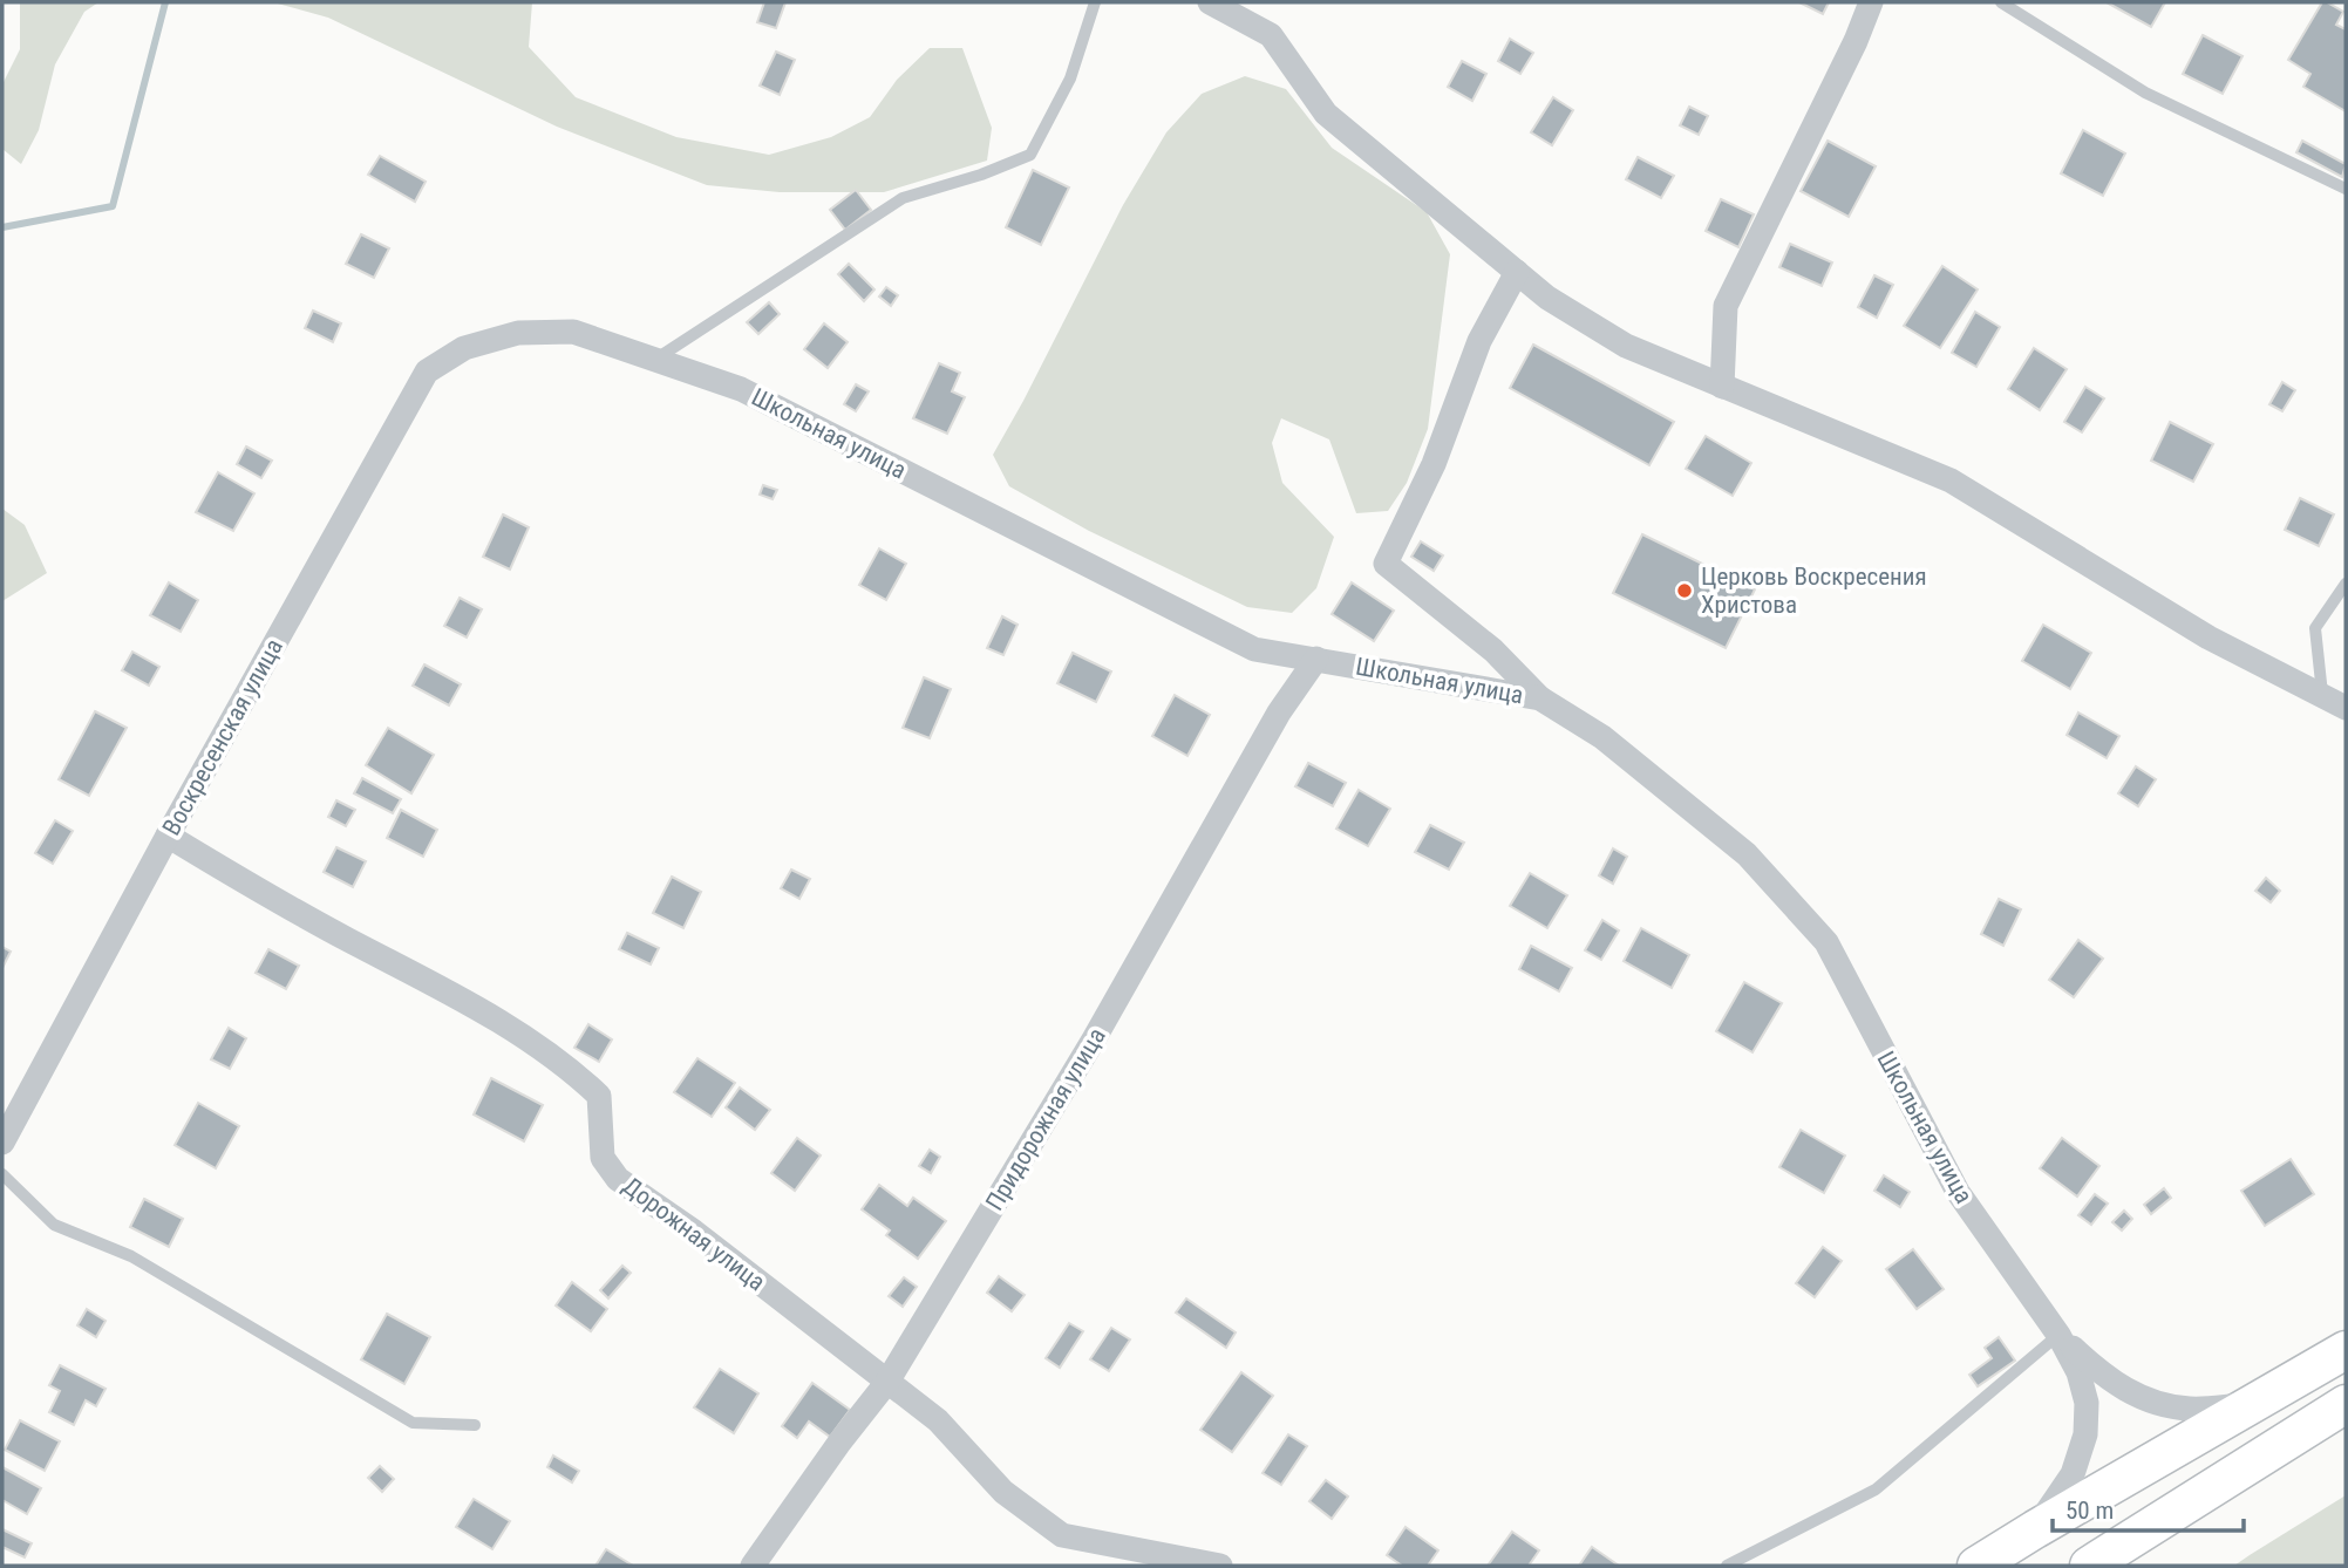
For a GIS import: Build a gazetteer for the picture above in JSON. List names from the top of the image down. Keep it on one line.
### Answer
{"streets":{"street":["Школьная улица","Воскресенская улица","Придорожная улица","Дорожная улица"]},"crossings":[["Школьная улица","Воскресенская улица"],["Школьная улица","Придорожная улица"],["Воскресенская улица","Дорожная улица"],["Придорожная улица","Дорожная улица"]],"places":["Церковь Воскресения Христова"],"scale_bar":"50 m"}
